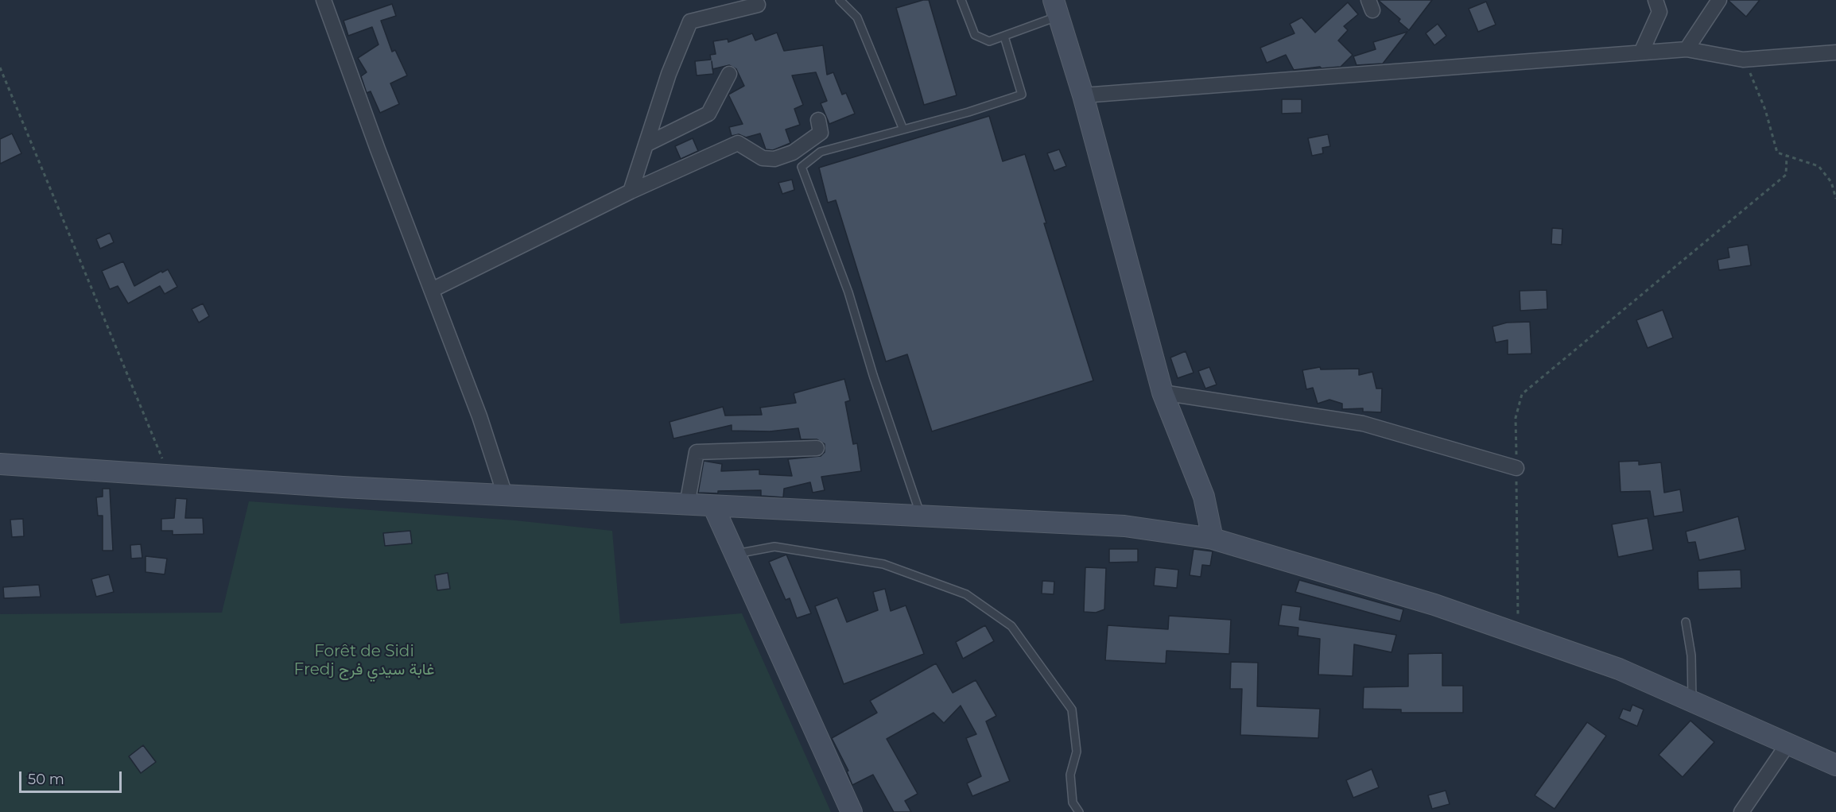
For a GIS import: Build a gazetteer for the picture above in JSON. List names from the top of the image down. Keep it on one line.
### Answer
{"parks":["Forêt de Sidi Fredj غابة سيدي فرج"],"scale_bar":"50 m"}
